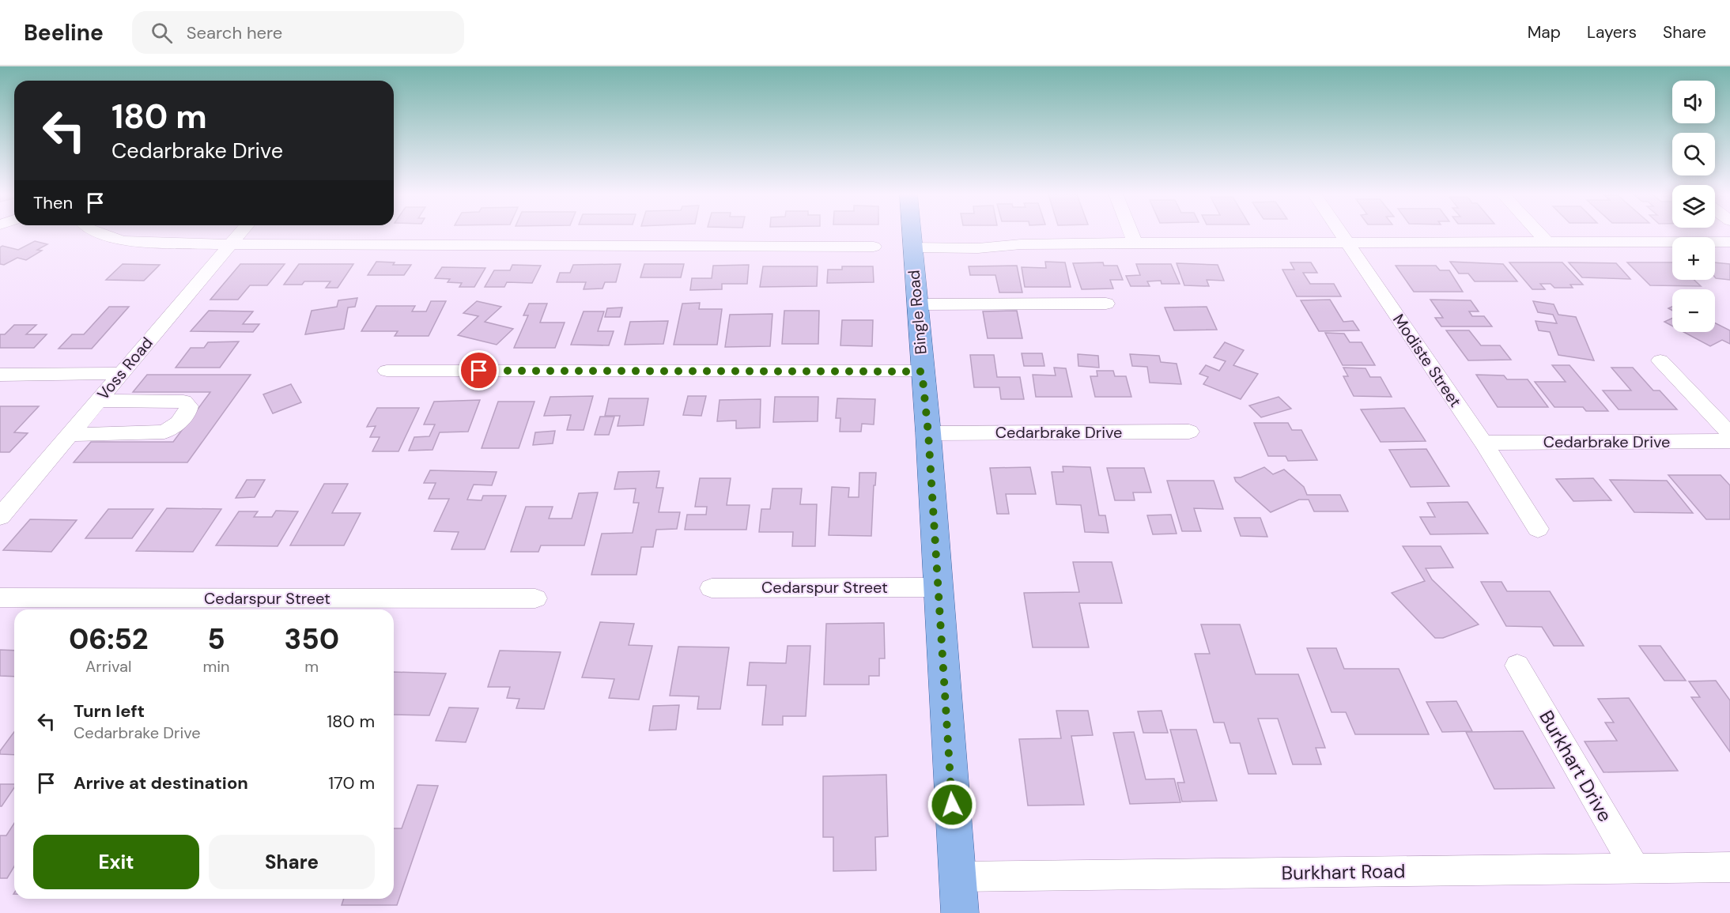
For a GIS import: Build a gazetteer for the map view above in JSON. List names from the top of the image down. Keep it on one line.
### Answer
{"streets":{"main road":["Bingle Road"],"street":["Modiste Street","Voss Road","Cedarbrake Drive","Cedarspur Street","Burkhart Drive","Burkhart Road"]},"crossings":[["Bingle Road","Cedarbrake Drive"],["Bingle Road","Cedarspur Street"],["Bingle Road","Burkhart Road"],["Modiste Street","Cedarbrake Drive"],["Burkhart Drive","Burkhart Road"]],"page":{"header":"Beeline","search":"Search here","nav":["Map","Layers","Share"],"map_buttons":["+","−"],"turn":["180 m","Cedarbrake Drive"],"then":"Then","eta":["06:52","Arrival","5","min","350","m"],"list":[{"name":"Turn left","note":"Cedarbrake Drive","value":"180 m"},{"name":"Arrive at destination","value":"170 m"}],"buttons":["Exit","Share"]}}
